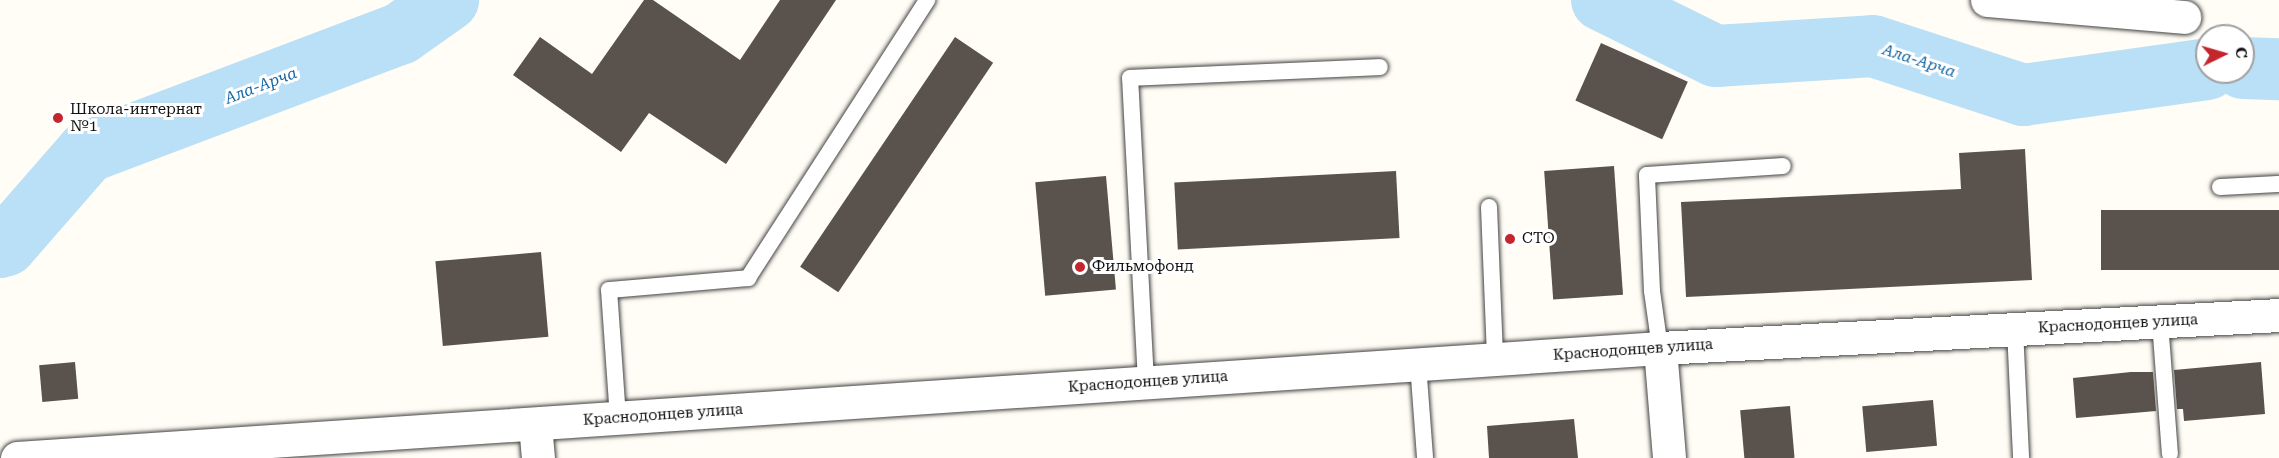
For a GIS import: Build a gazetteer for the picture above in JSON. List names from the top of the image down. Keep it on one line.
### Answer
{"streets":{"street":["Краснодонцев улица"]},"water":["Ала-Арча"],"places":["Школа-интернат №1","СТО","Фильмофонд"],"north":"right"}
